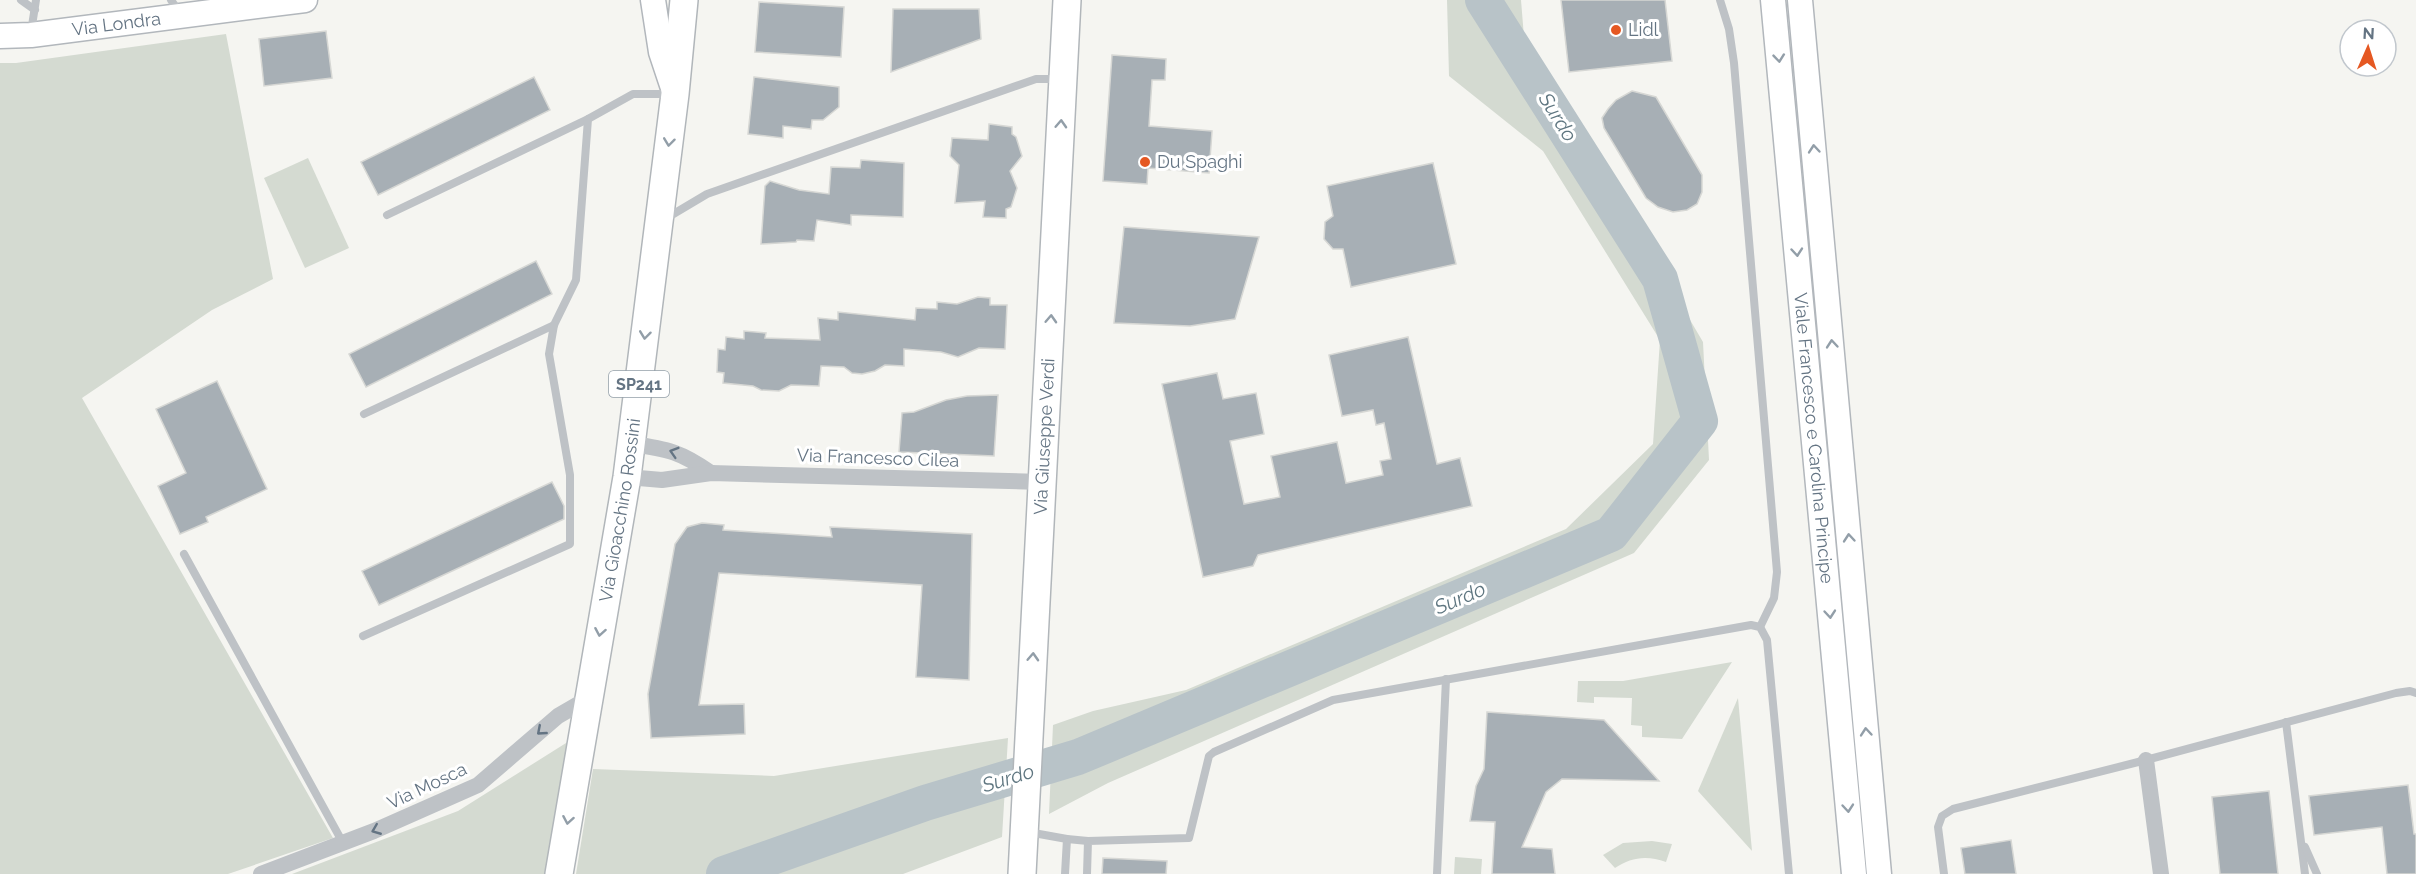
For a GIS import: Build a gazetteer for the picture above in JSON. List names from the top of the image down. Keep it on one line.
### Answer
{"streets":{"main road":["SP241","Via Giuseppe Verdi","Via Gioacchino Rossini"],"street":["Via Londra","Viale Francesco e Carolina Principe","Via Francesco Cilea","Via Mosca"]},"crossings":[["Via Giuseppe Verdi","Via Francesco Cilea"],["Via Francesco Cilea","Via Gioacchino Rossini"],["Via Gioacchino Rossini","Via Mosca"]],"one_way":["Via Giuseppe Verdi","Via Gioacchino Rossini","Via Mosca"],"water":["Surdo"],"places":["Lidl","Du Spaghi"],"north":"top"}
